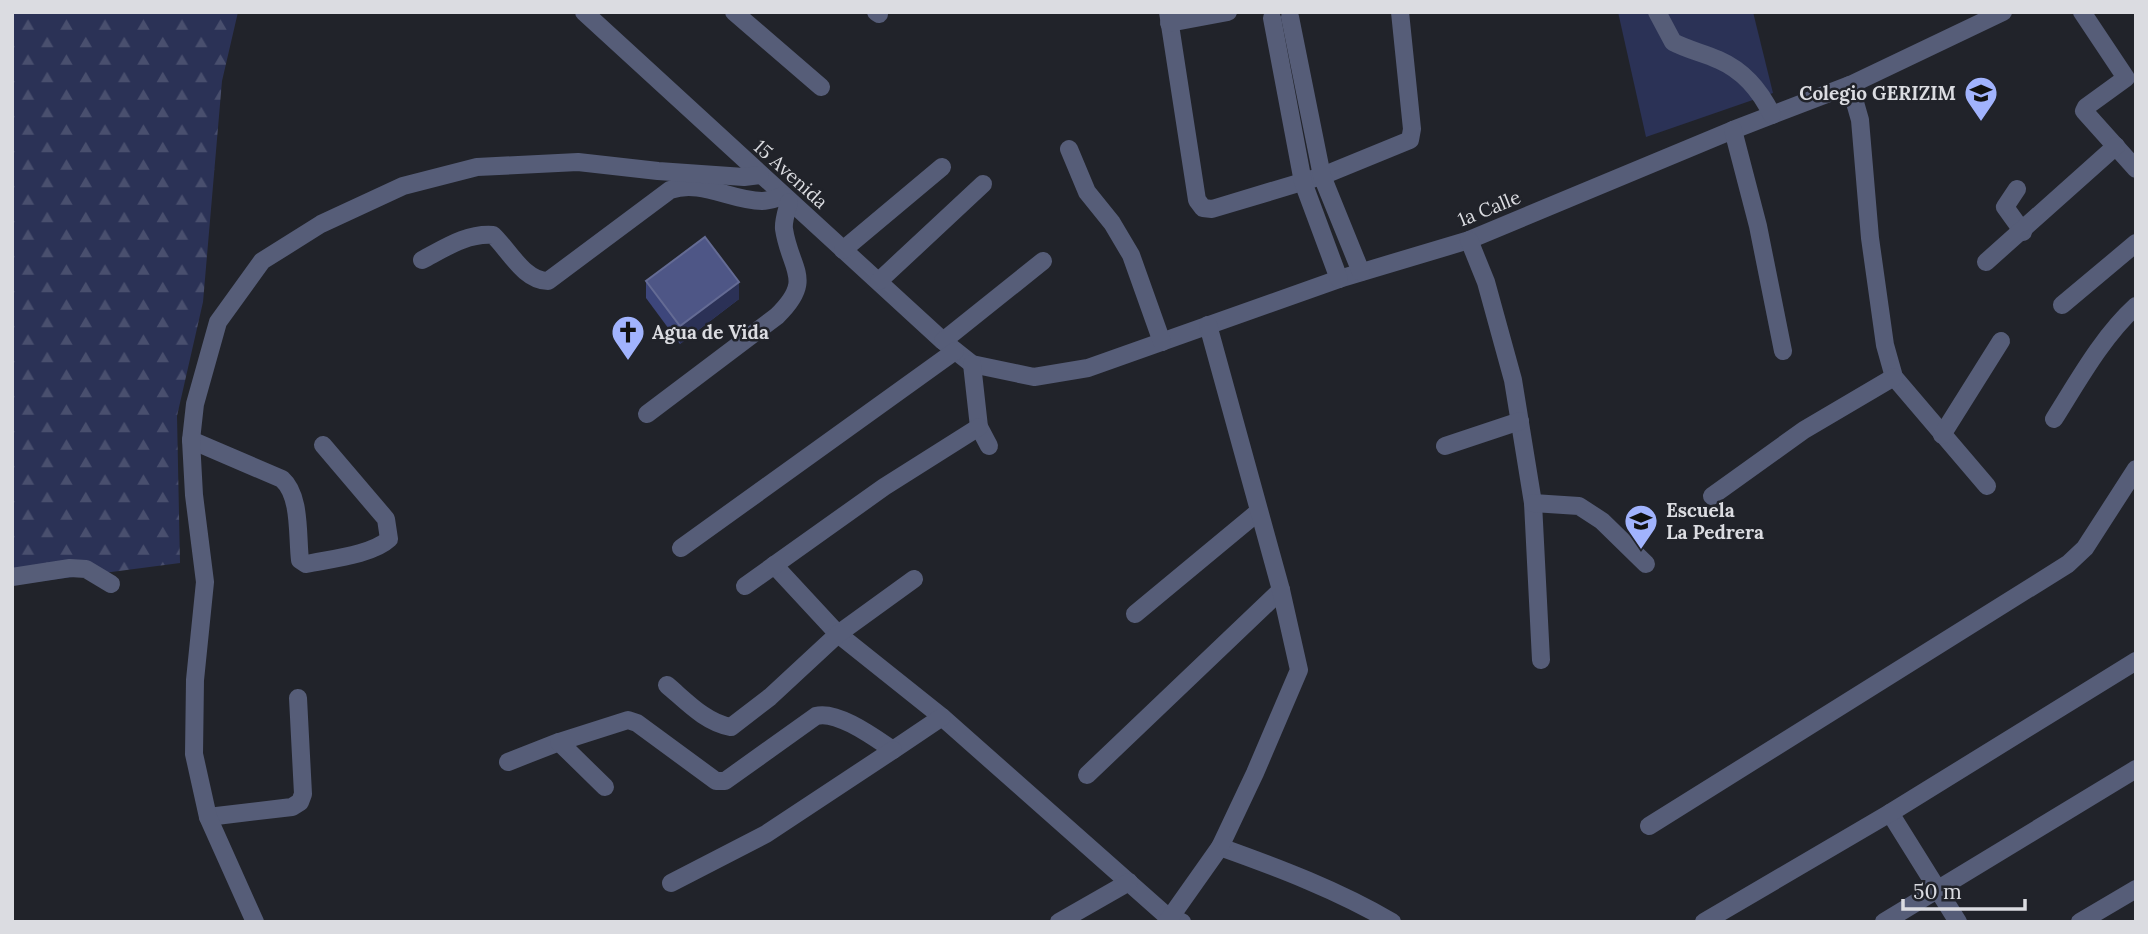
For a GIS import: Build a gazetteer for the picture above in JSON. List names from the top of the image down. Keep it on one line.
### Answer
{"streets":{"street":["15 Avenida","1a Calle"]},"crossings":[["15 Avenida","1a Calle"]],"places":{"school or university":["Colegio GERIZIM","Escuela La Pedrera"],"church":["Agua de Vida"]},"scale_bar":"50 m"}
